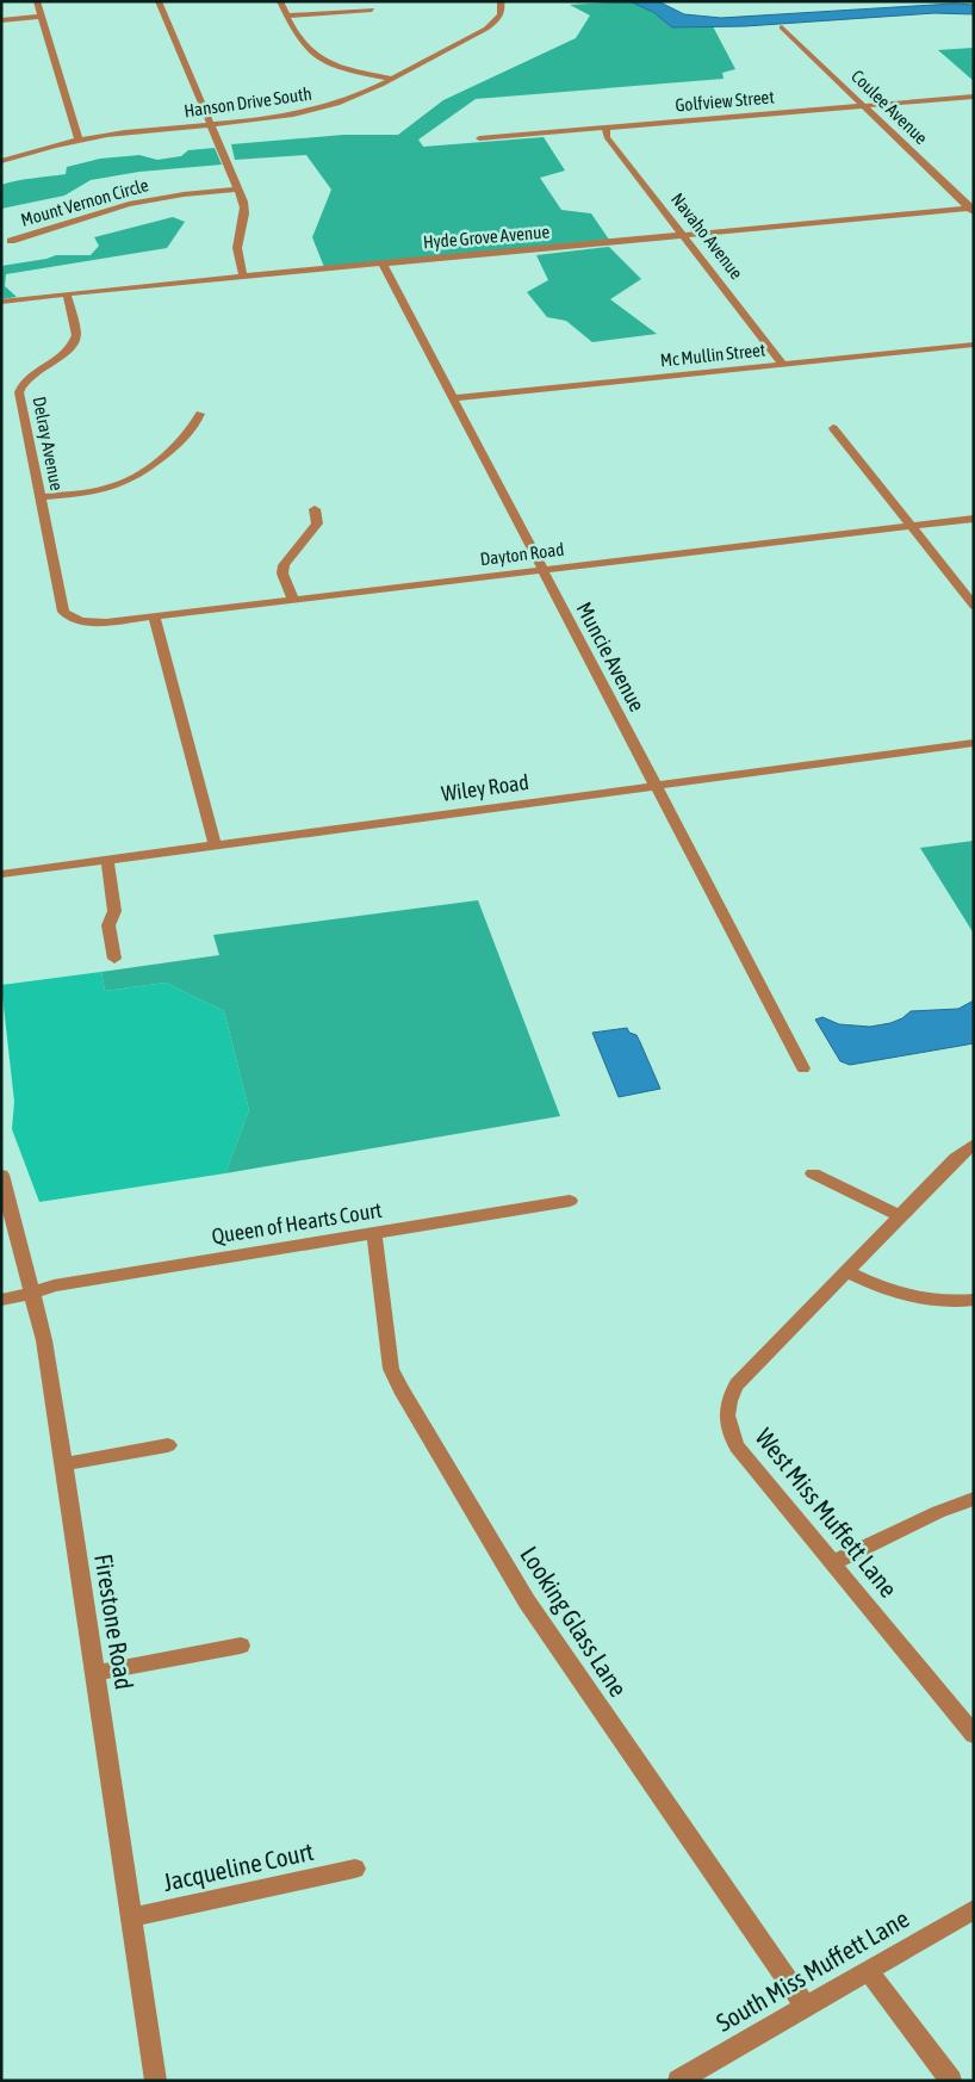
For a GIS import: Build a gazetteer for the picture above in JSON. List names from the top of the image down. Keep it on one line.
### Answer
{"streets":{"street":["Golfview Street","Hanson Drive South","Coulee Avenue","Mount Vernon Circle","Navaho Avenue","Hyde Grove Avenue","Mc Mullin Street","Delray Avenue","Dayton Road","Muncie Avenue","Wiley Road","Queen of Hearts Court","West Miss Muffett Lane","Firestone Road","Looking Glass Lane","Jacqueline Court","South Miss Muffett Lane"]},"crossings":[["Golfview Street","Coulee Avenue"],["Golfview Street","Navaho Avenue"],["Coulee Avenue","Hyde Grove Avenue"],["Navaho Avenue","Hyde Grove Avenue"],["Navaho Avenue","Mc Mullin Street"],["Hyde Grove Avenue","Delray Avenue"],["Hyde Grove Avenue","Muncie Avenue"],["Mc Mullin Street","Muncie Avenue"],["Delray Avenue","Dayton Road"],["Dayton Road","Muncie Avenue"],["Muncie Avenue","Wiley Road"],["Queen of Hearts Court","Firestone Road"],["Queen of Hearts Court","Looking Glass Lane"],["Firestone Road","Jacqueline Court"],["Looking Glass Lane","South Miss Muffett Lane"]]}
